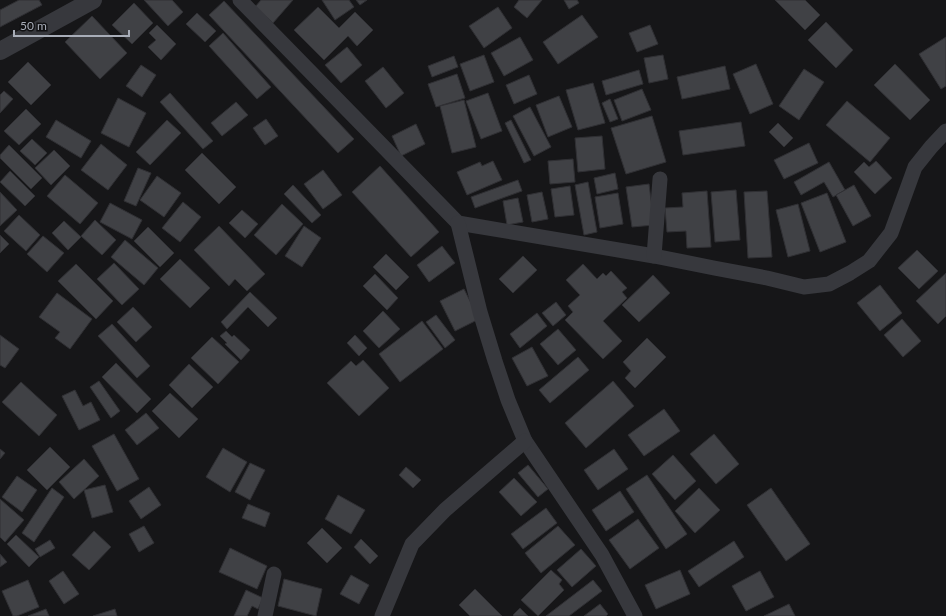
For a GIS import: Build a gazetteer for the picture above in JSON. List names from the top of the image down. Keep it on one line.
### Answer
{"scale_bar":"50 m"}
